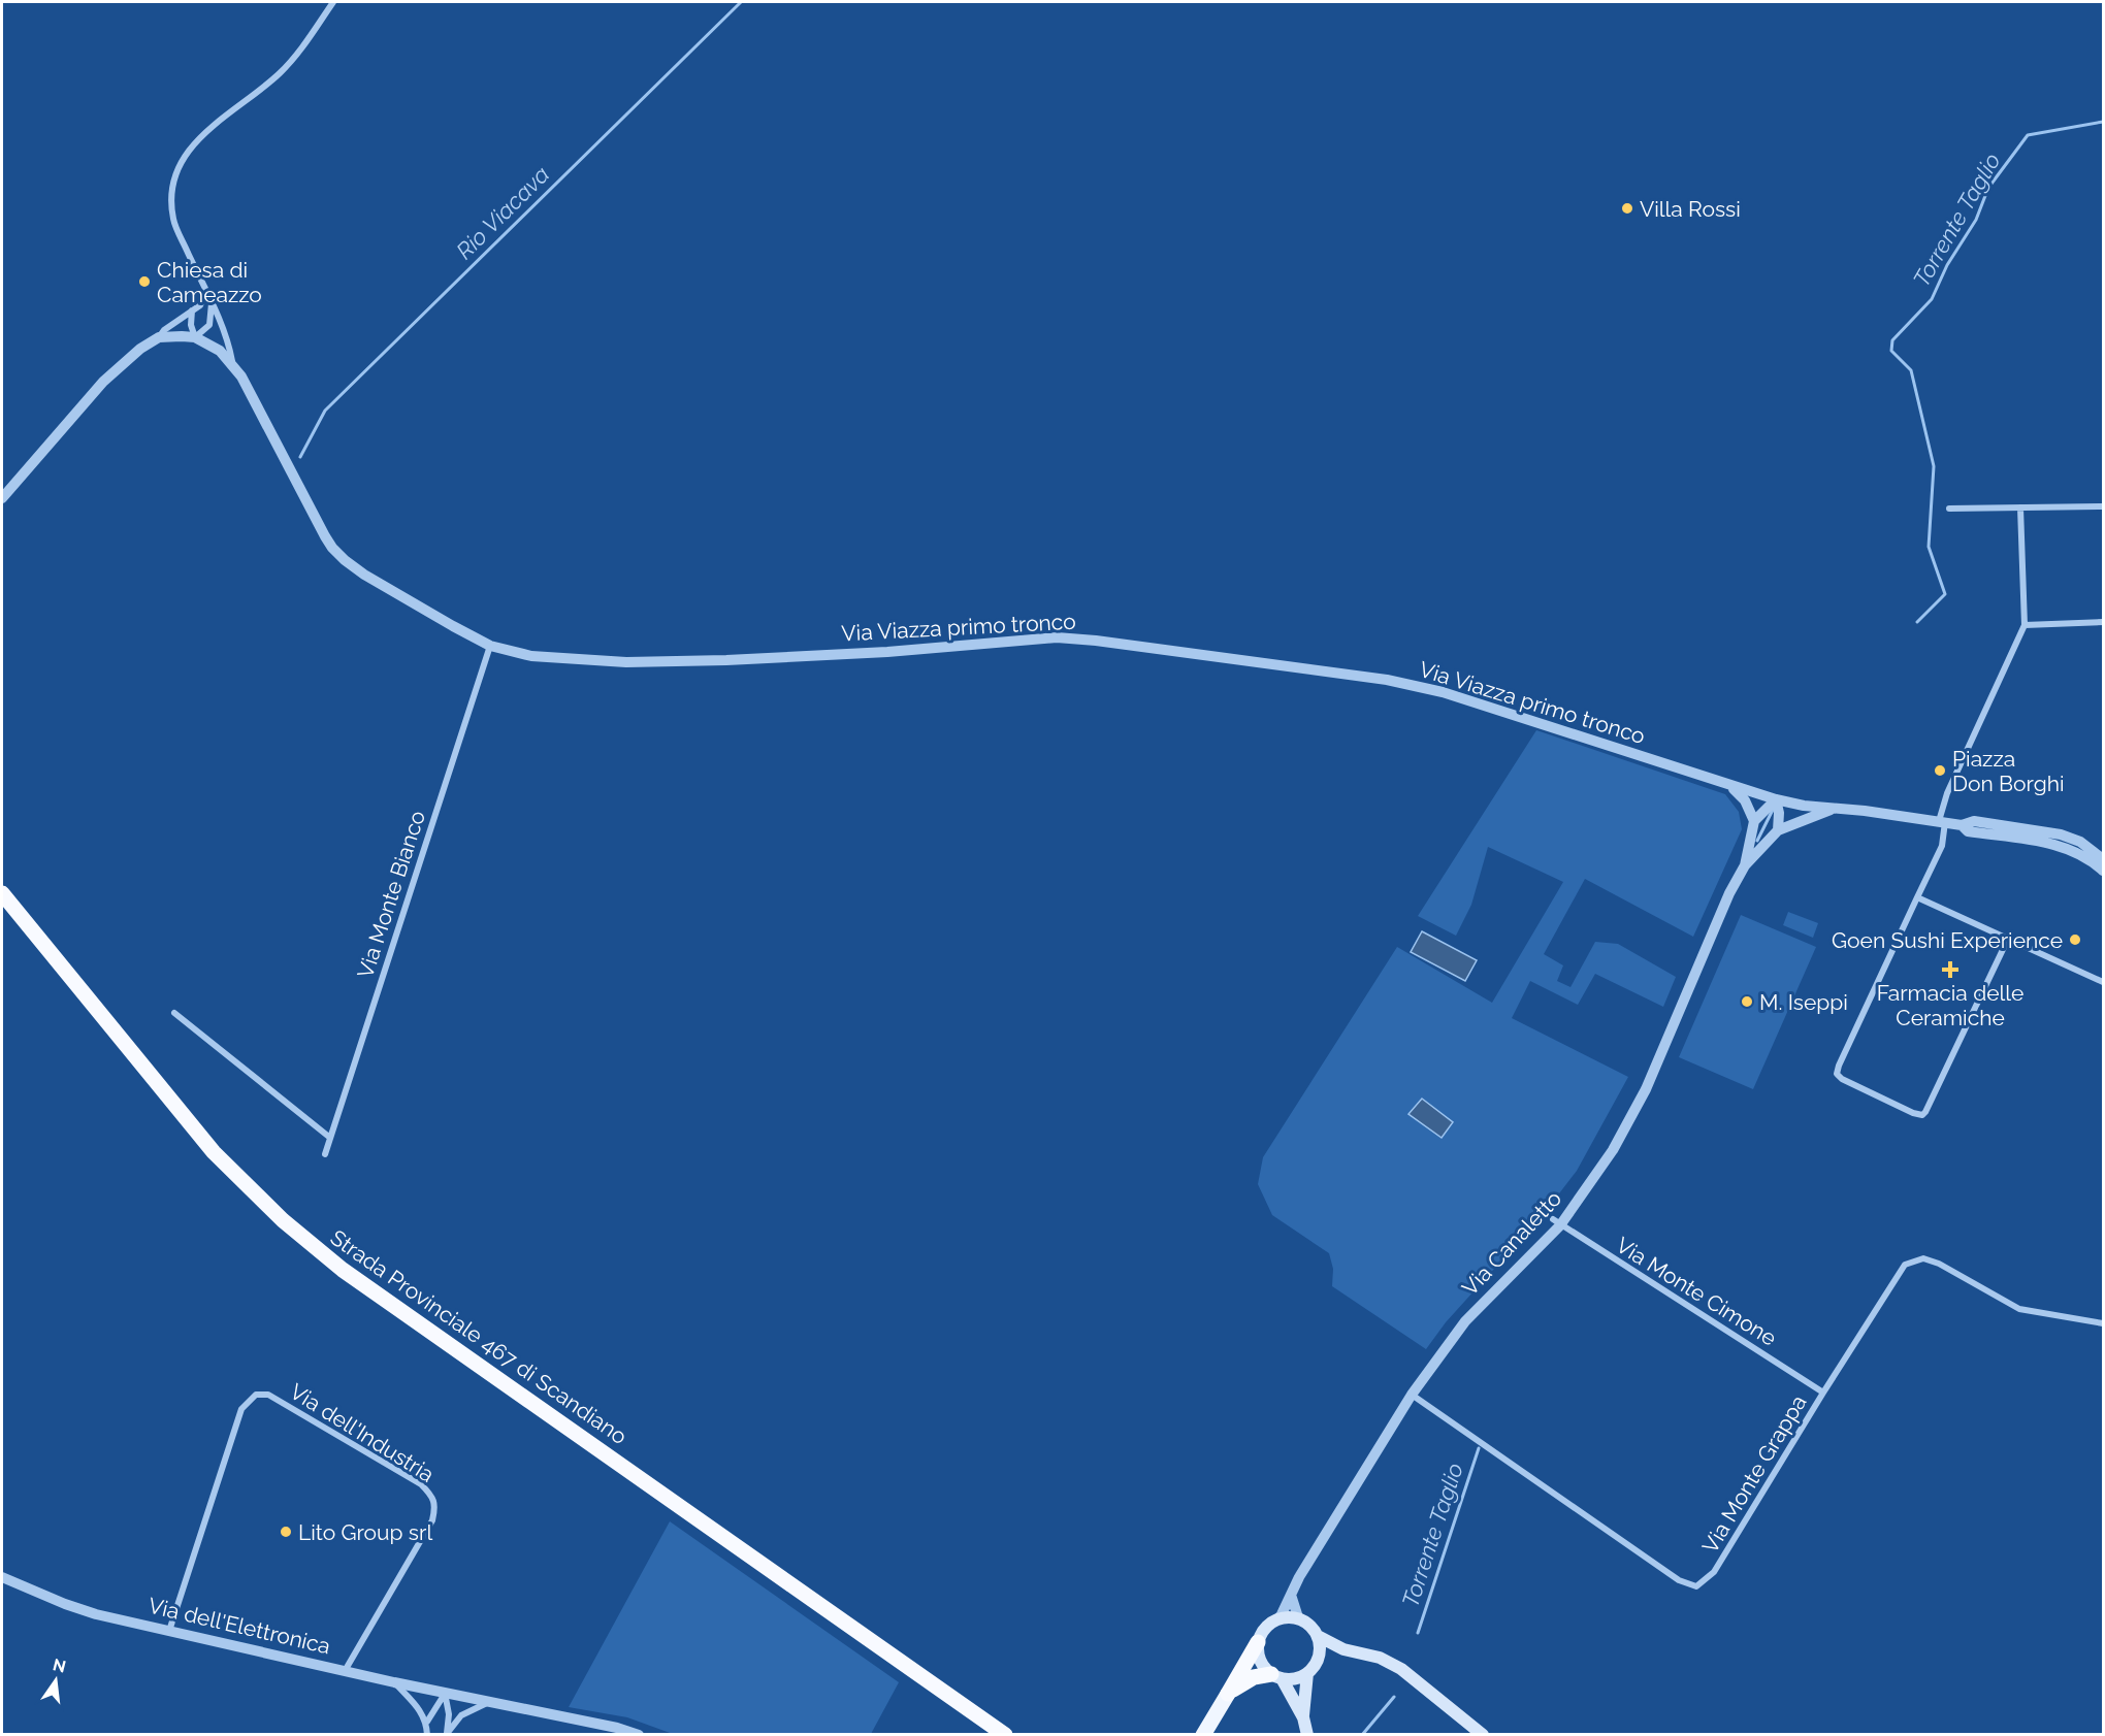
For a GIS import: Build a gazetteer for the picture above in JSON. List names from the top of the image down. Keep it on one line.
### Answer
{"streets":{"highway":["Strada Provinciale 467 di Scandiano"],"street":["Via Viazza primo tronco","Via Monte Bianco","Via Canaletto","Via Monte Cimone","Via dell'Industria","Via Monte Grappa","Via dell'Elettronica"]},"crossings":[["Via Viazza primo tronco","Via Monte Bianco"],["Via Viazza primo tronco","Via Canaletto"],["Via Canaletto","Via Monte Cimone"],["Via Canaletto","Via Monte Grappa"],["Via Monte Cimone","Via Monte Grappa"],["Via dell'Industria","Via dell'Elettronica"]],"water":["Rio Viacava","Torrente Taglio"],"places":{"other":["Villa Rossi","Chiesa di Cameazzo","Piazza Don Borghi","Goen Sushi Experience","M. Iseppi","Lito Group srl"],"health":["Farmacia delle Ceramiche"]},"north":"top"}
